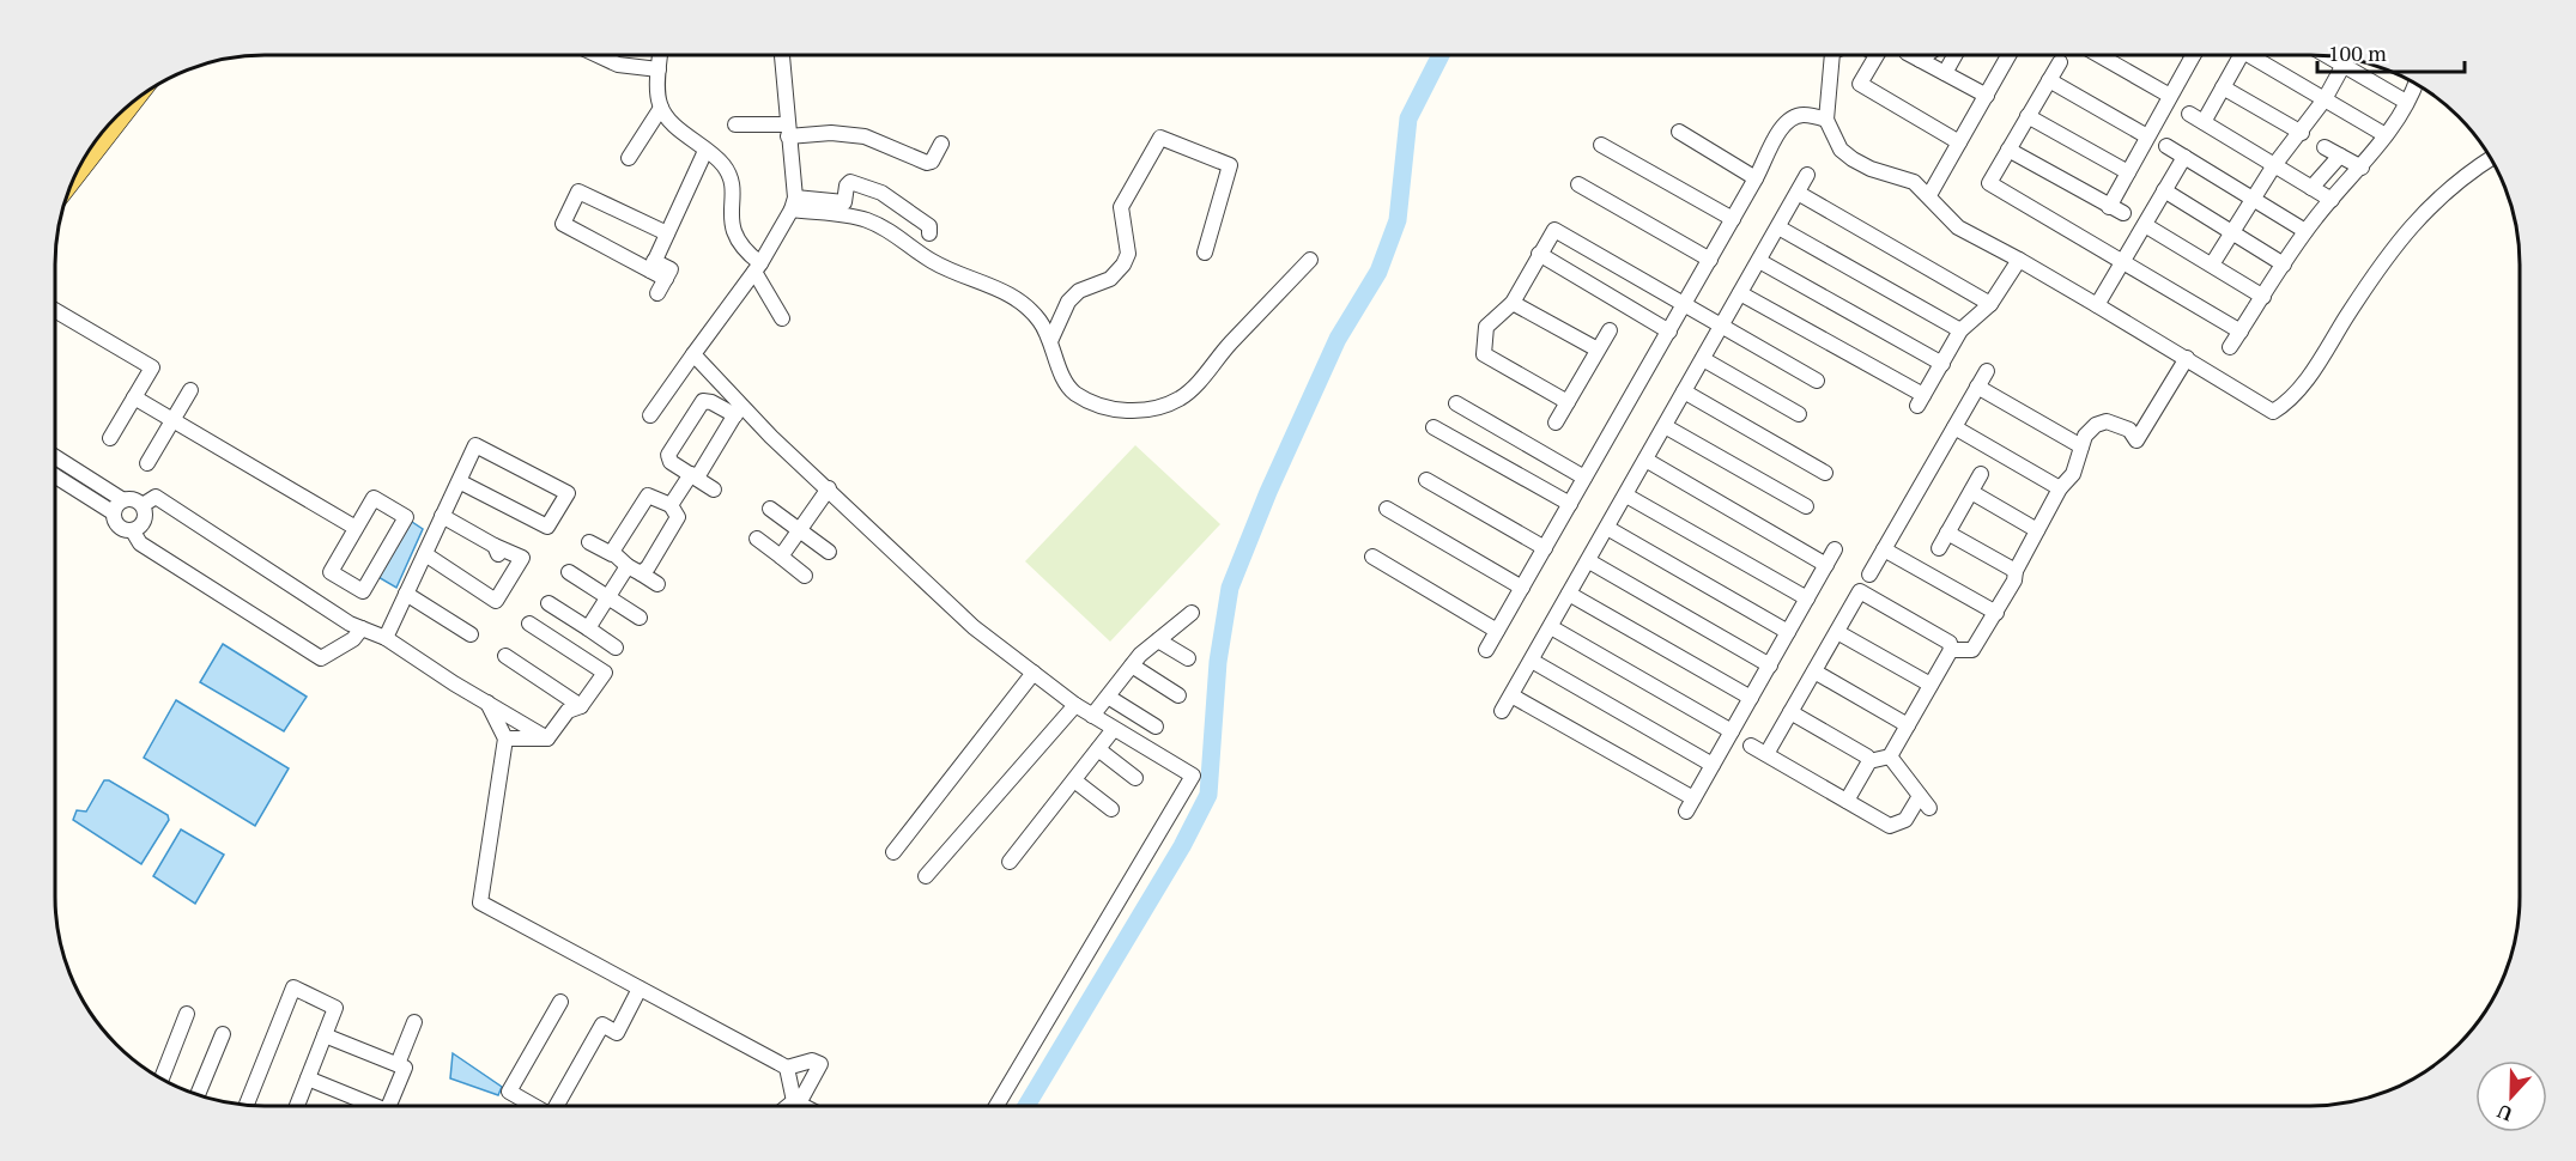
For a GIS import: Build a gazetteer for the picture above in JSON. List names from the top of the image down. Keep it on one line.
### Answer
{"scale_bar":"100 m","north":"bottom"}
